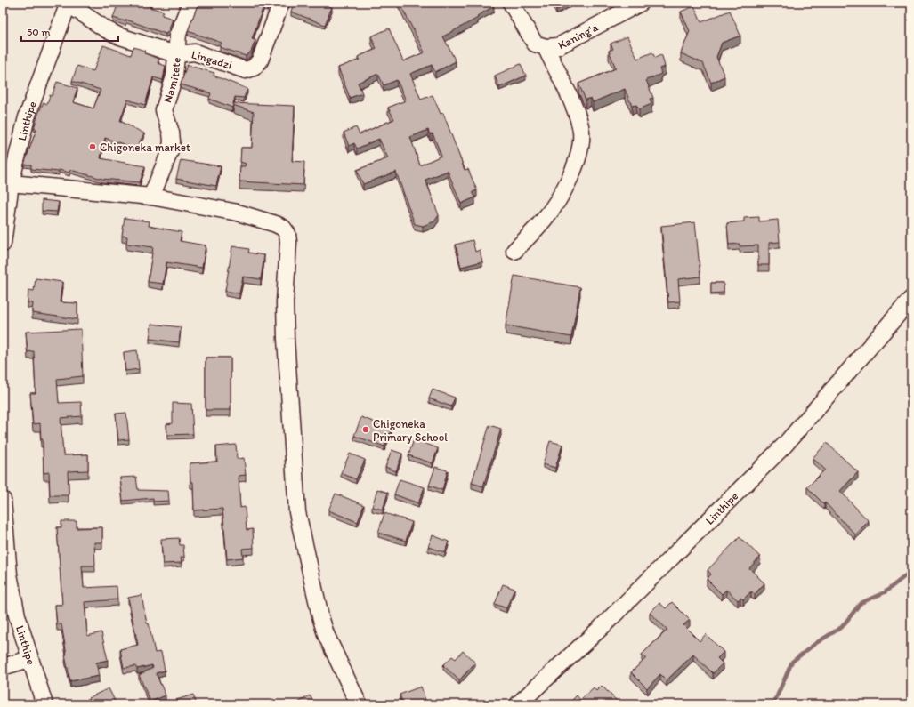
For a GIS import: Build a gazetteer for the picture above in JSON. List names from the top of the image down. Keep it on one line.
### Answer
{"streets":{"street":["Kaning'a","Lingadzi","Namitete","Linthipe"]},"crossings":[["Lingadzi","Namitete"],["Lingadzi","Linthipe"]],"places":["Chigoneka market","Chigoneka Primary School"],"scale_bar":"50 m"}
